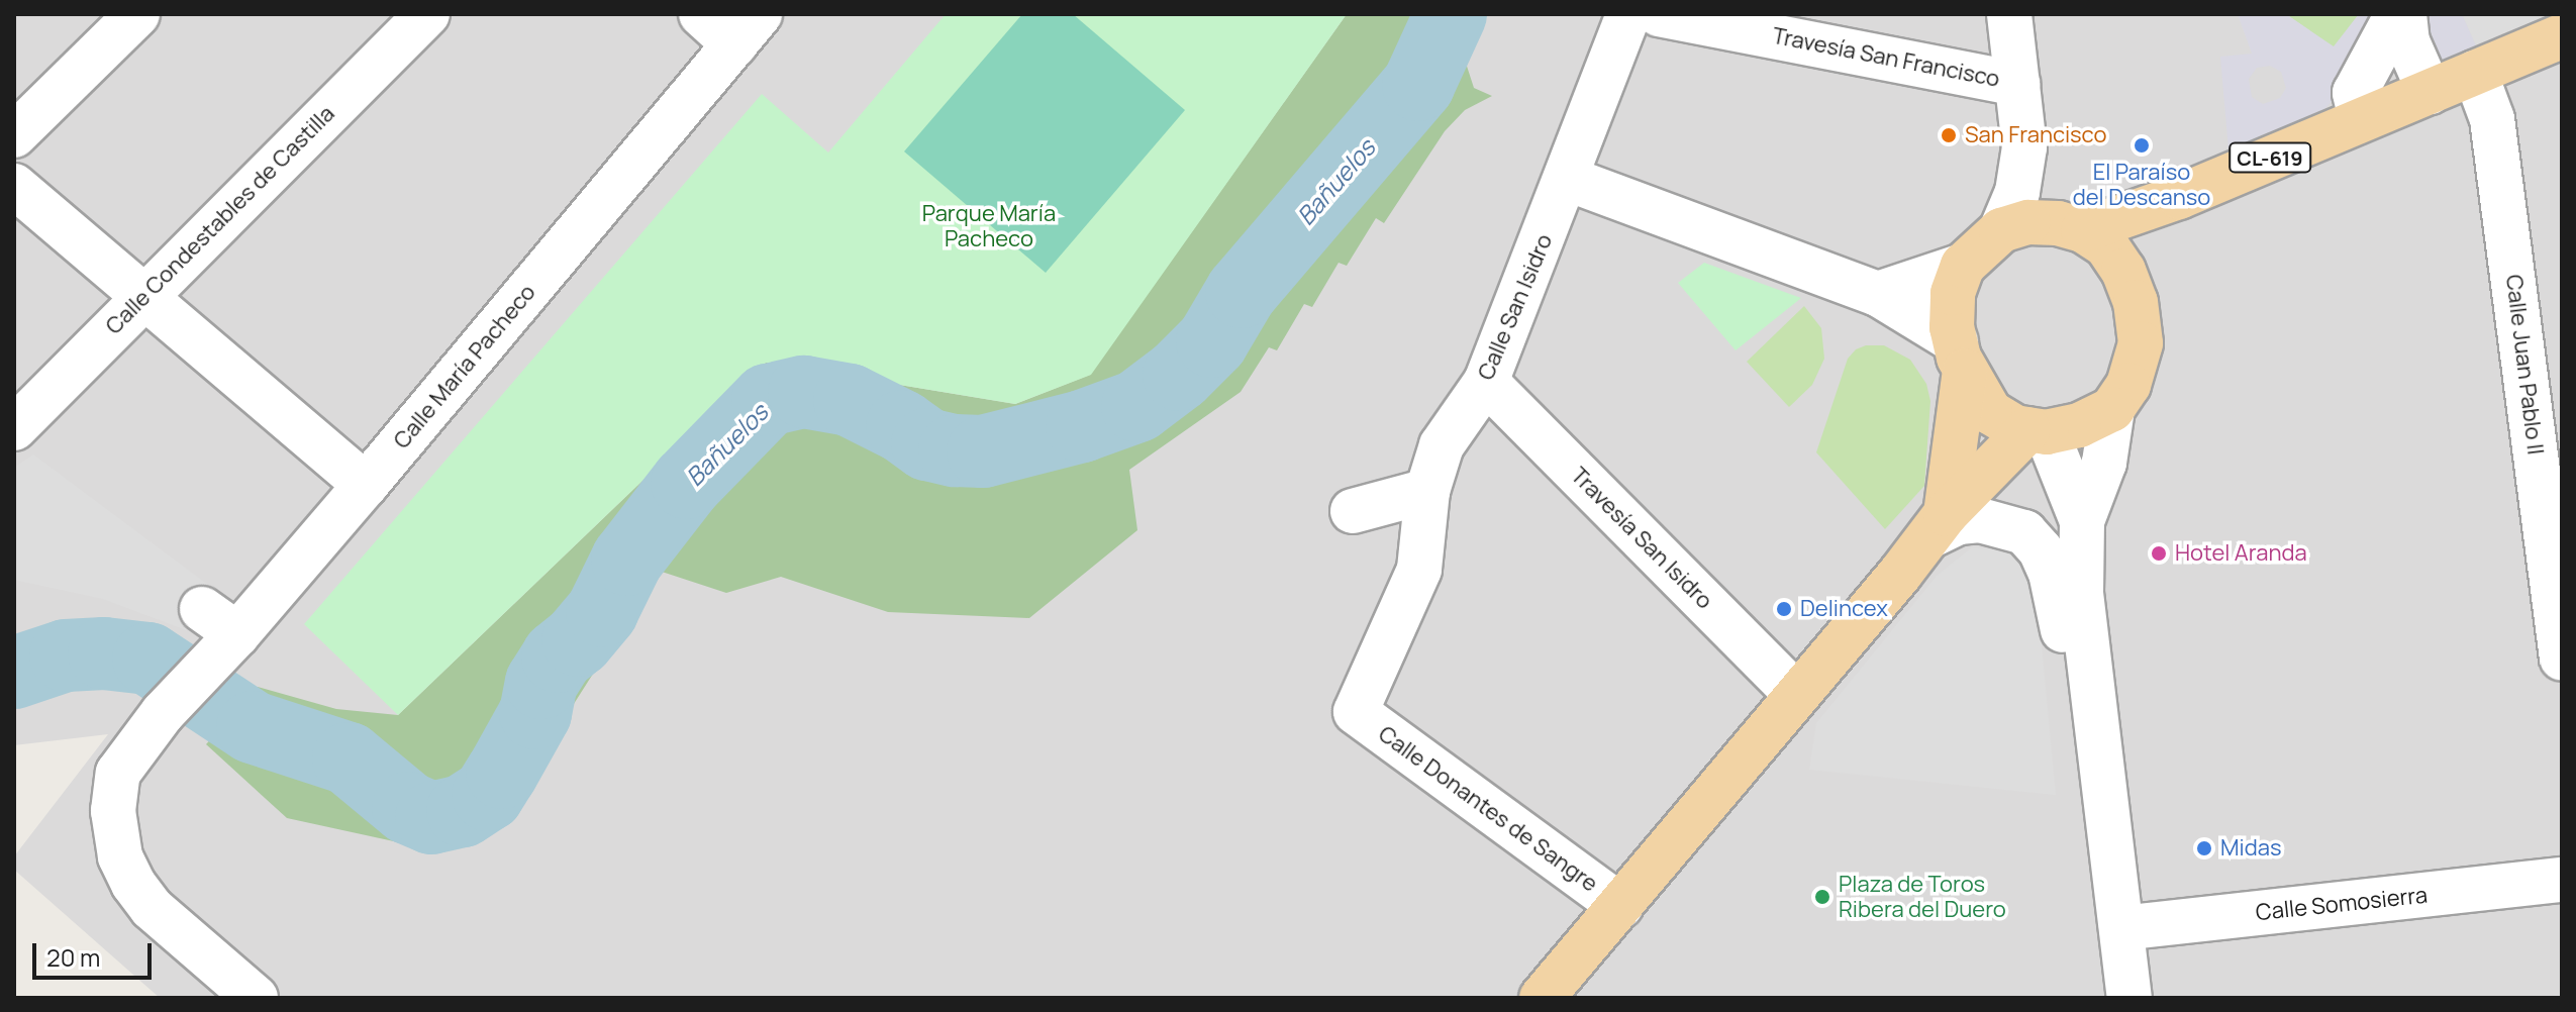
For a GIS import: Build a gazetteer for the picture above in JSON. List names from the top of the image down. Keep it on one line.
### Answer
{"streets":{"main road":["CL-619"],"street":["Travesía San Francisco","Calle Condestables de Castilla","Calle San Isidro","Calle Juan Pablo II","Calle María Pacheco","Travesía San Isidro","Calle Donantes de Sangre","Calle Somosierra"]},"crossings":[["CL-619","Calle Juan Pablo II"],["Calle San Isidro","Travesía San Isidro"],["Calle San Isidro","Calle Donantes de Sangre"]],"water":["Bañuelos"],"parks":["Parque María Pacheco"],"places":["San Francisco","El Paraíso del Descanso","Hotel Aranda","Delincex","Midas","Plaza de Toros Ribera del Duero"],"scale_bar":"20 m"}
